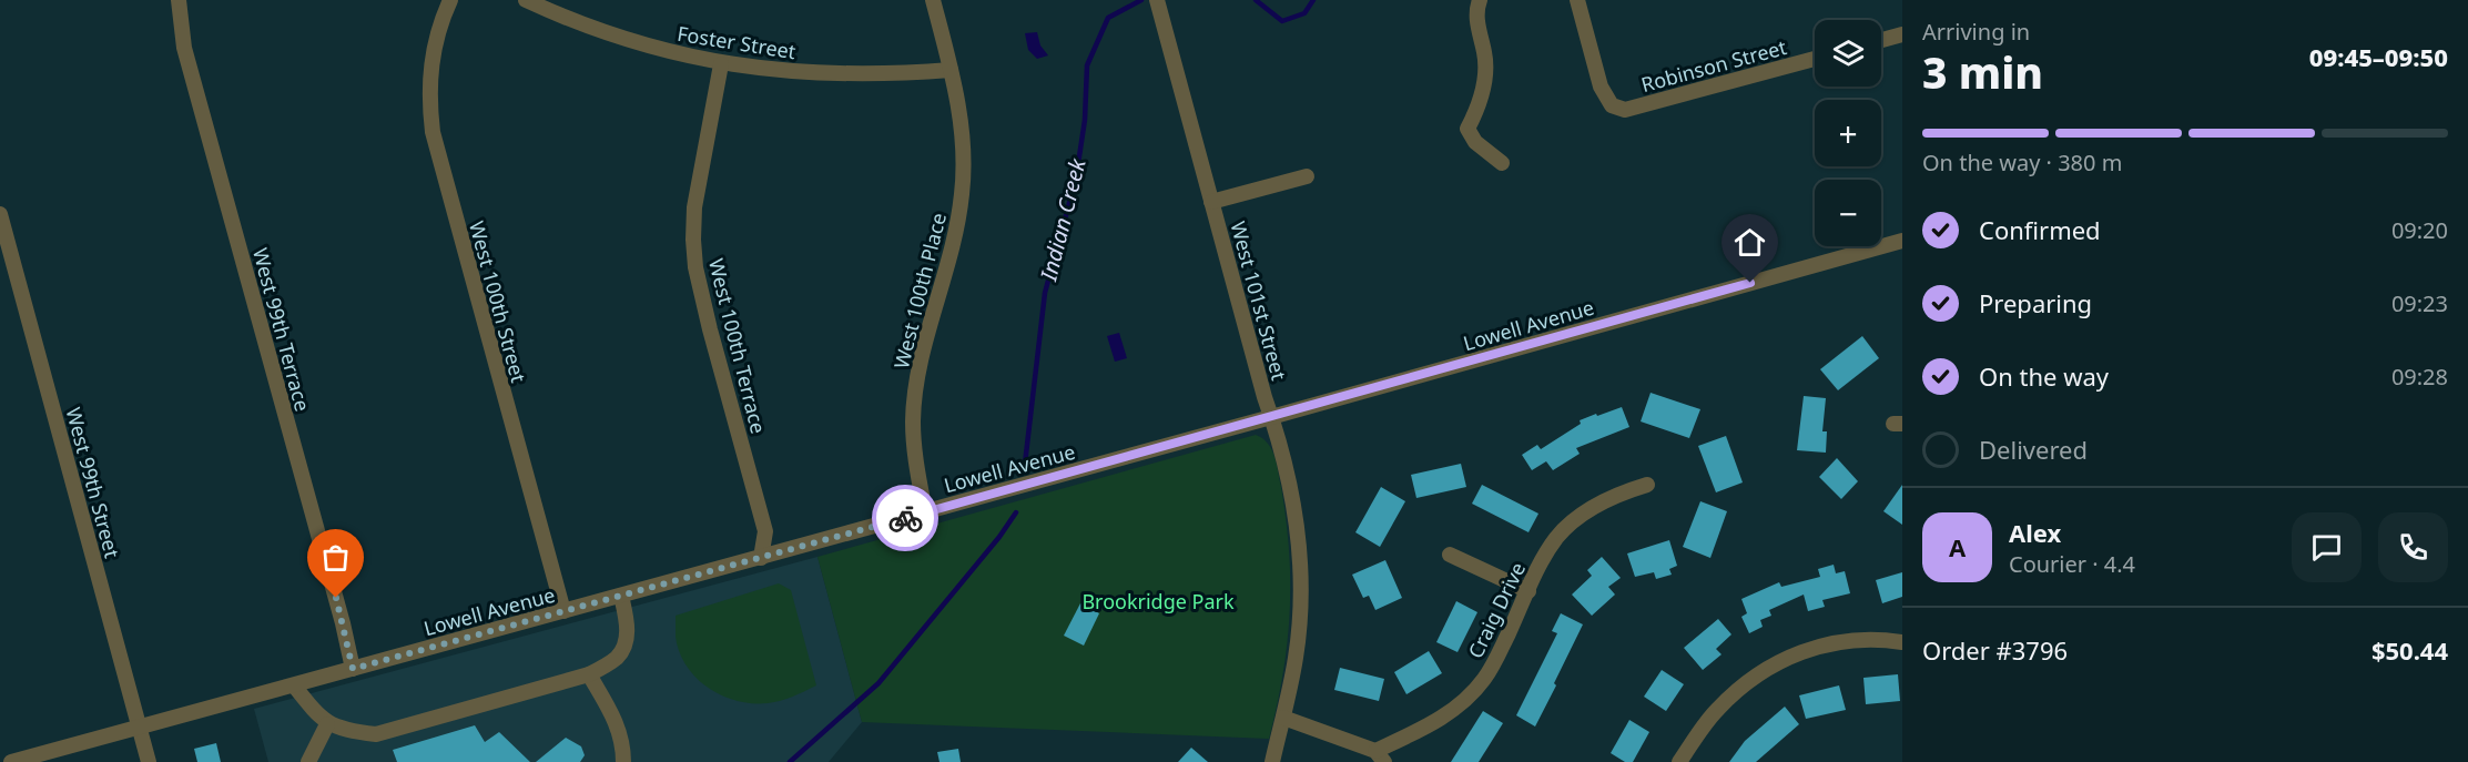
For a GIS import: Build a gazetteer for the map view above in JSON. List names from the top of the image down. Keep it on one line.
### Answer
{"streets":{"street":["Foster Street","Robinson Street","West 100th Place","West 101st Street","West 100th Street","Lowell Avenue","West 99th Terrace","West 100th Terrace","West 99th Street","Craig Drive"]},"crossings":[["Foster Street","West 100th Place"],["Foster Street","West 100th Terrace"],["West 100th Place","Lowell Avenue"],["West 101st Street","Lowell Avenue"],["West 100th Street","Lowell Avenue"],["Lowell Avenue","West 99th Terrace"],["Lowell Avenue","West 100th Terrace"],["Lowell Avenue","West 99th Street"]],"water":["Indian Creek"],"parks":["Brookridge Park"],"page":{"heading":["3 min","Arriving in","09:45–09:50"],"panel":["Alex","Courier · 4.4","Order #3796","$50.44"],"map_buttons":["+","−"],"bar":"On the way · 380 m","list":[["Confirmed","09:20"],["Preparing","09:23"],["On the way","09:28"],"Delivered"],"round":"A"}}
